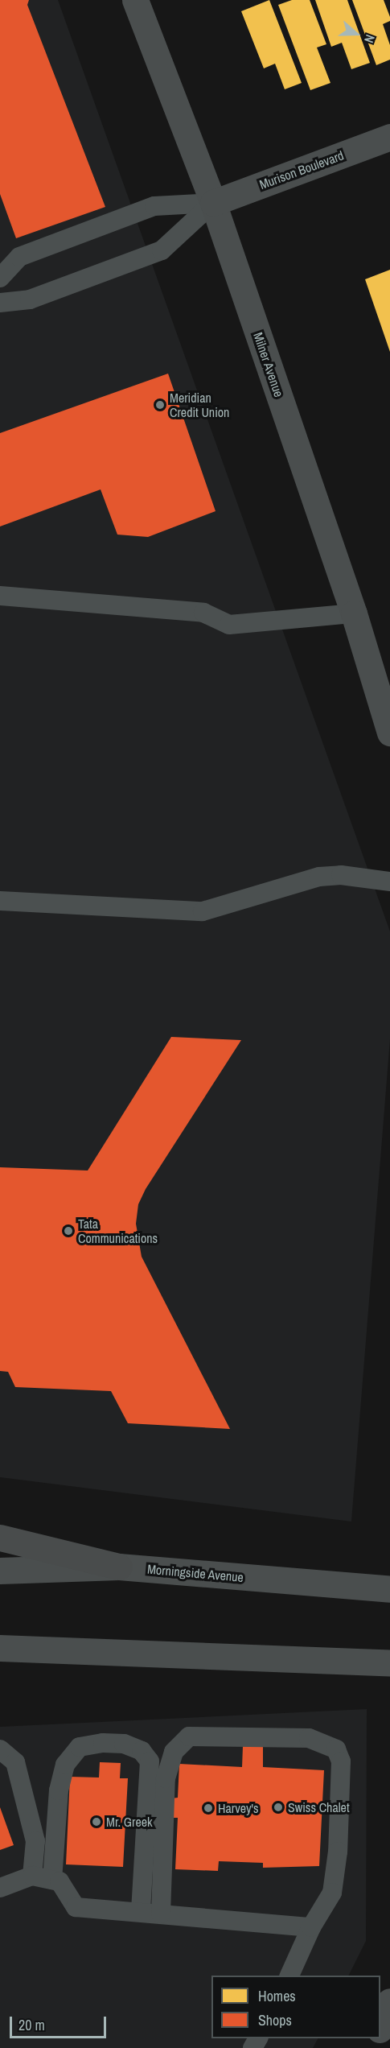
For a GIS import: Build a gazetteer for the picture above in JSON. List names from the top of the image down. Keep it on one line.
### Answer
{"streets":{"main road":["Murison Boulevard","Milner Avenue","Morningside Avenue"]},"crossings":[["Murison Boulevard","Milner Avenue"]],"places":["Meridian Credit Union","Tata Communications","Swiss Chalet","Harvey's","Mr. Greek"],"legend":["Homes","Shops"],"scale_bar":"20 m","north":"right"}
